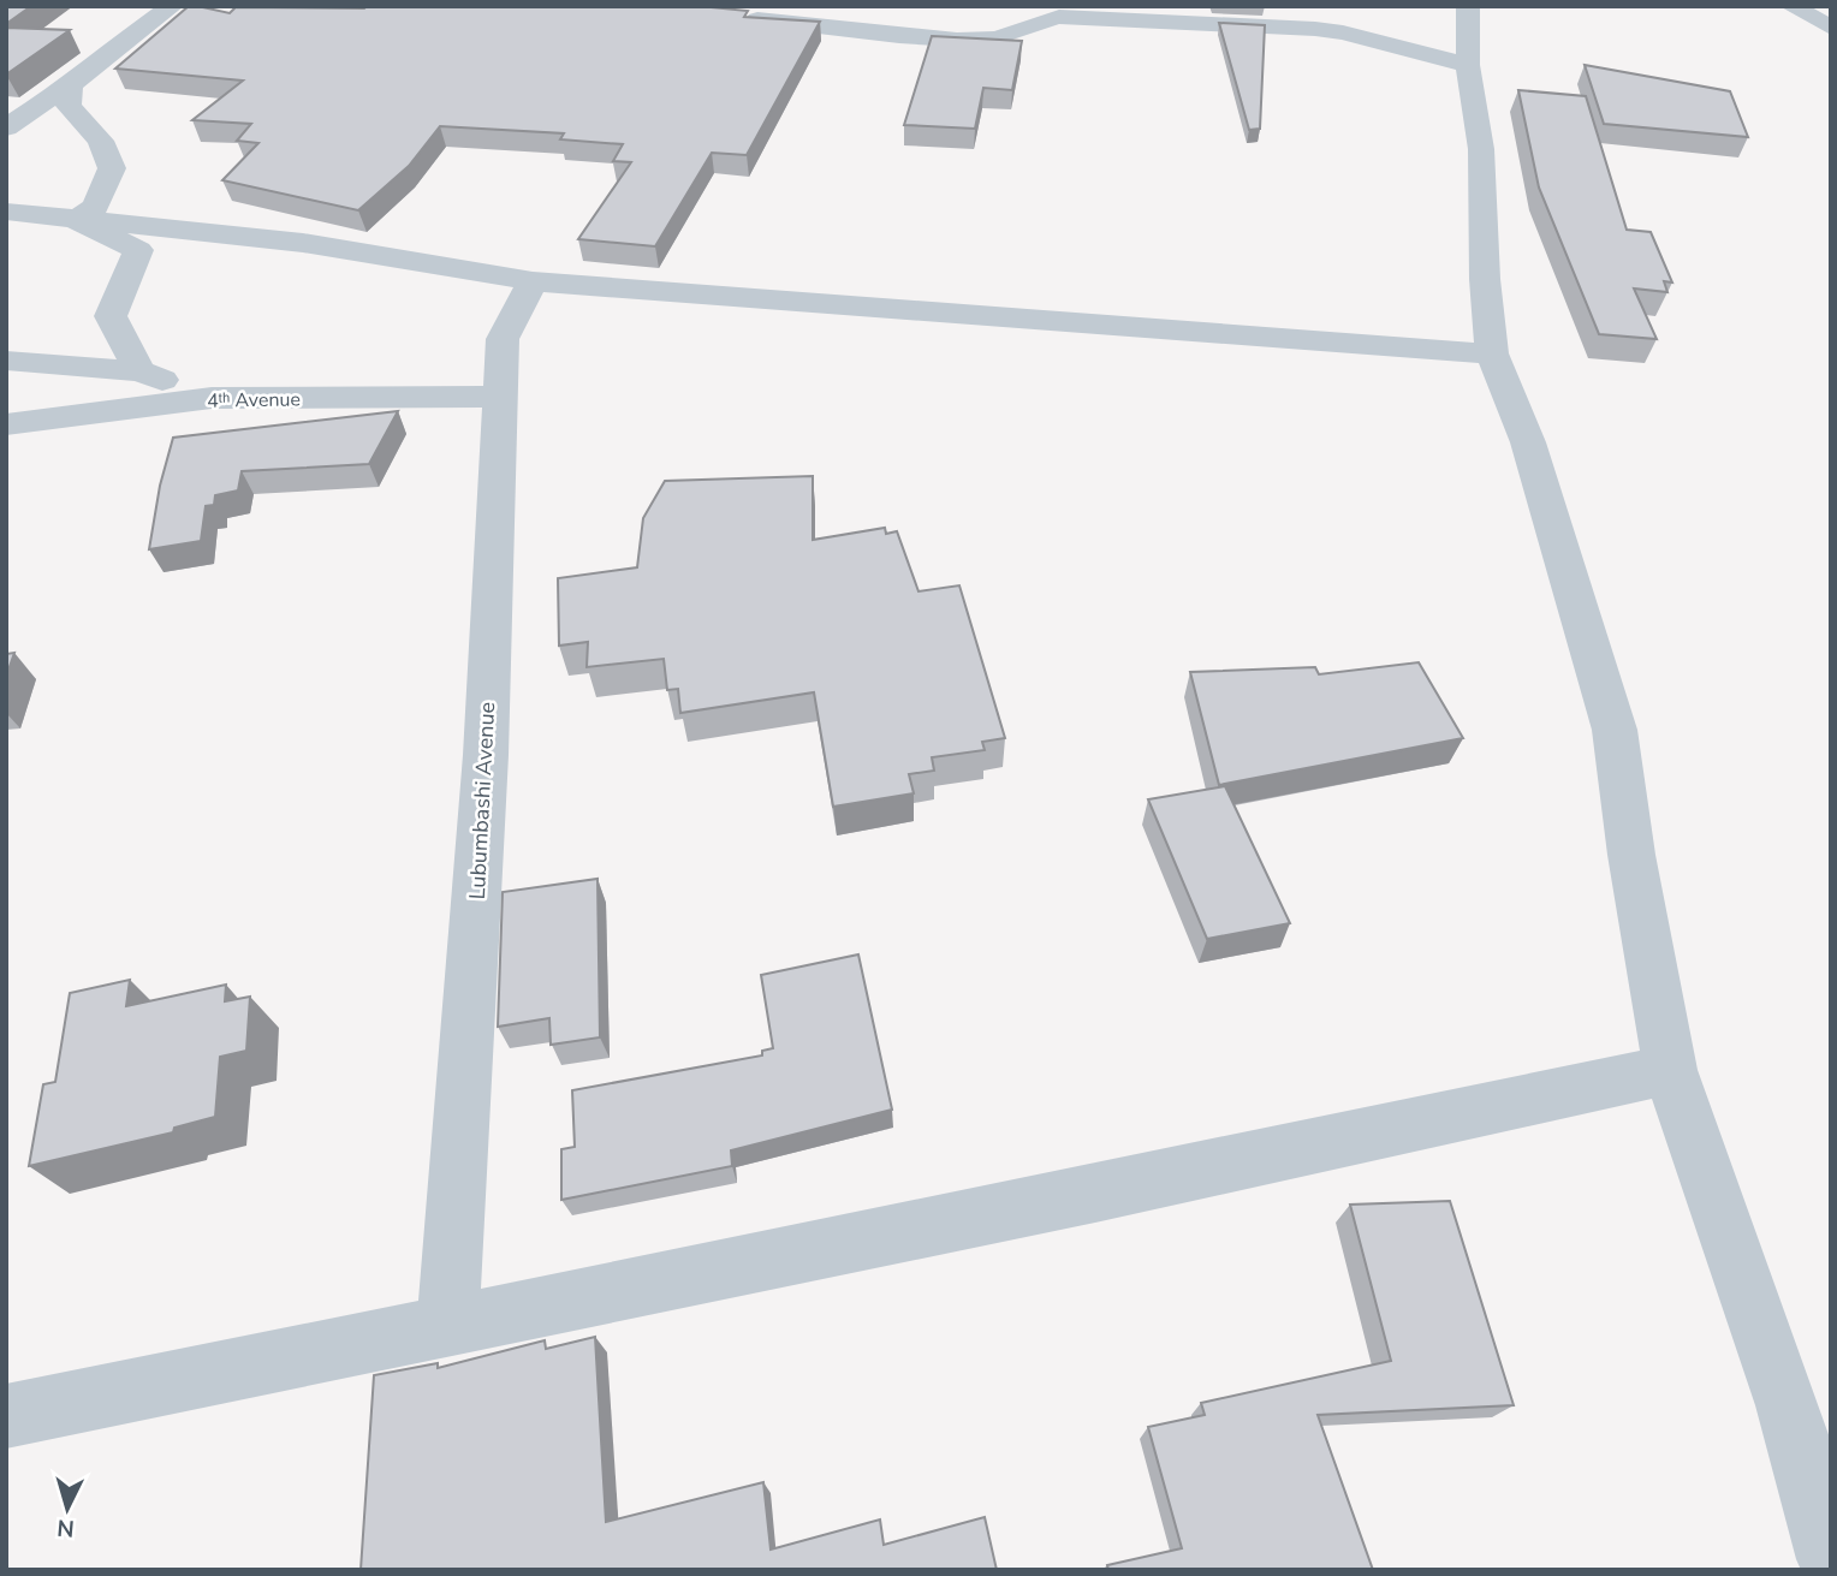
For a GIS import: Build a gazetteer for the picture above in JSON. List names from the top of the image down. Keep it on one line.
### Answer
{"streets":{"street":["4ᵗʰ Avenue","Lubumbashi Avenue"]},"crossings":[["4ᵗʰ Avenue","Lubumbashi Avenue"]],"north":"bottom"}
